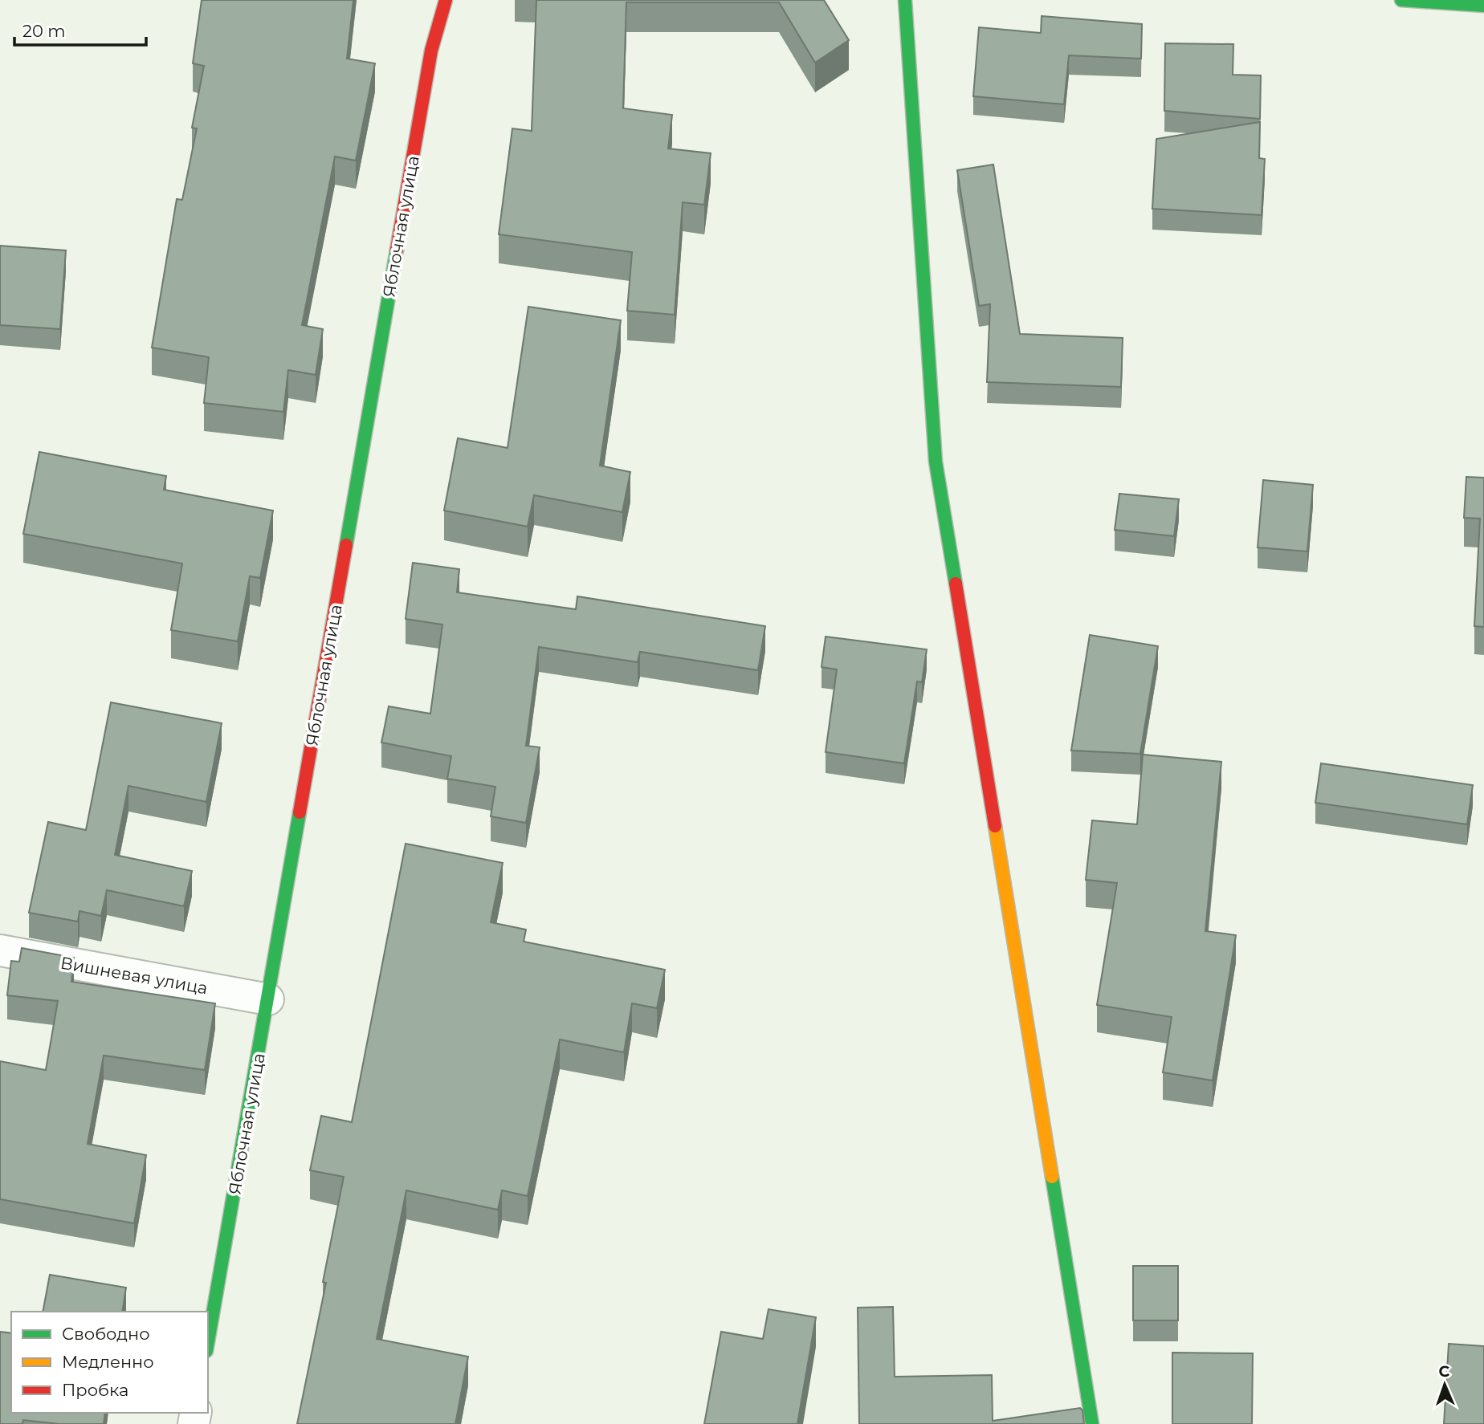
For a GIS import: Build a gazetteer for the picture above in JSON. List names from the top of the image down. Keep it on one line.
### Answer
{"streets":{"street":["Яблочная улица","Вишневая улица"]},"crossings":[["Яблочная улица","Вишневая улица"]],"legend":["Свободно","Медленно","Пробка"],"scale_bar":"20 m","north":"top"}
